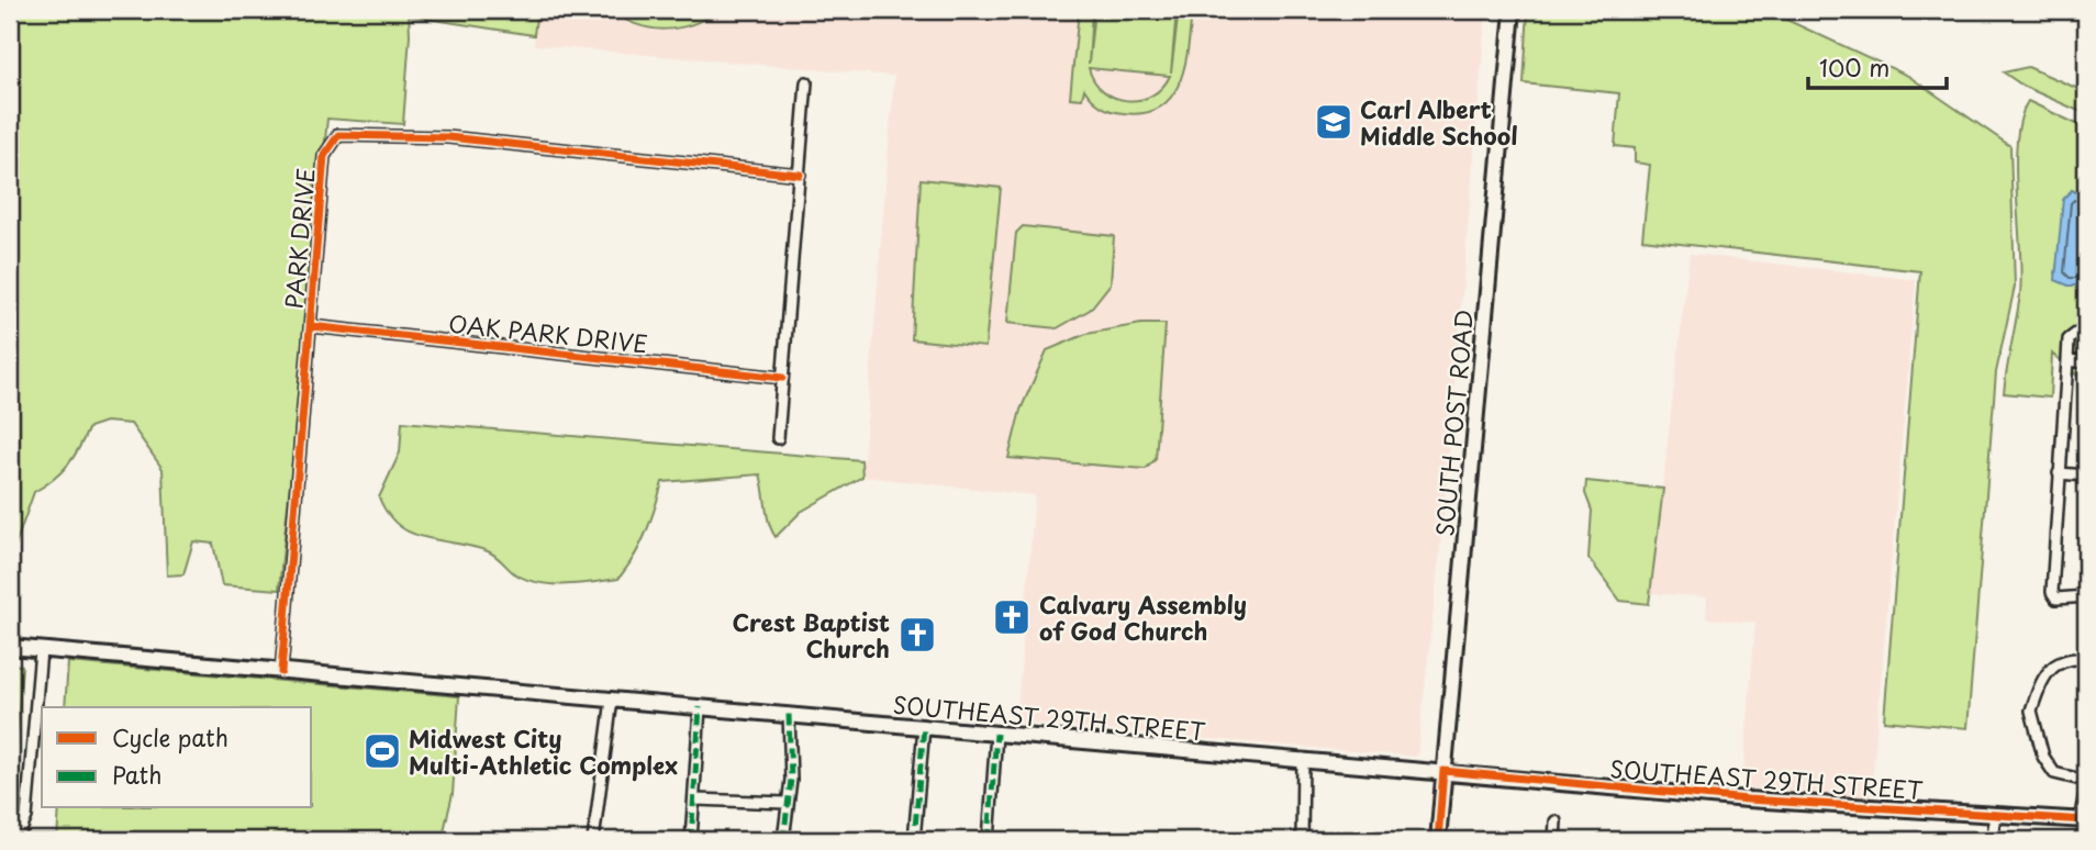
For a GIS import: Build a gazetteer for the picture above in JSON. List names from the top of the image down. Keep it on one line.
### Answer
{"streets":{"main road":["SOUTH POST ROAD","SOUTHEAST 29TH STREET"],"street":["PARK DRIVE","OAK PARK DRIVE"]},"crossings":[["PARK DRIVE","OAK PARK DRIVE"],["PARK DRIVE","SOUTHEAST 29TH STREET"],["SOUTH POST ROAD","SOUTHEAST 29TH STREET"]],"places":{"school or university":["Carl Albert Middle School"],"church":["Calvary Assembly of God Church","Crest Baptist Church"],"sports":["Midwest City Multi-Athletic Complex"]},"legend":["Cycle path","Path"],"scale_bar":"100 m"}
